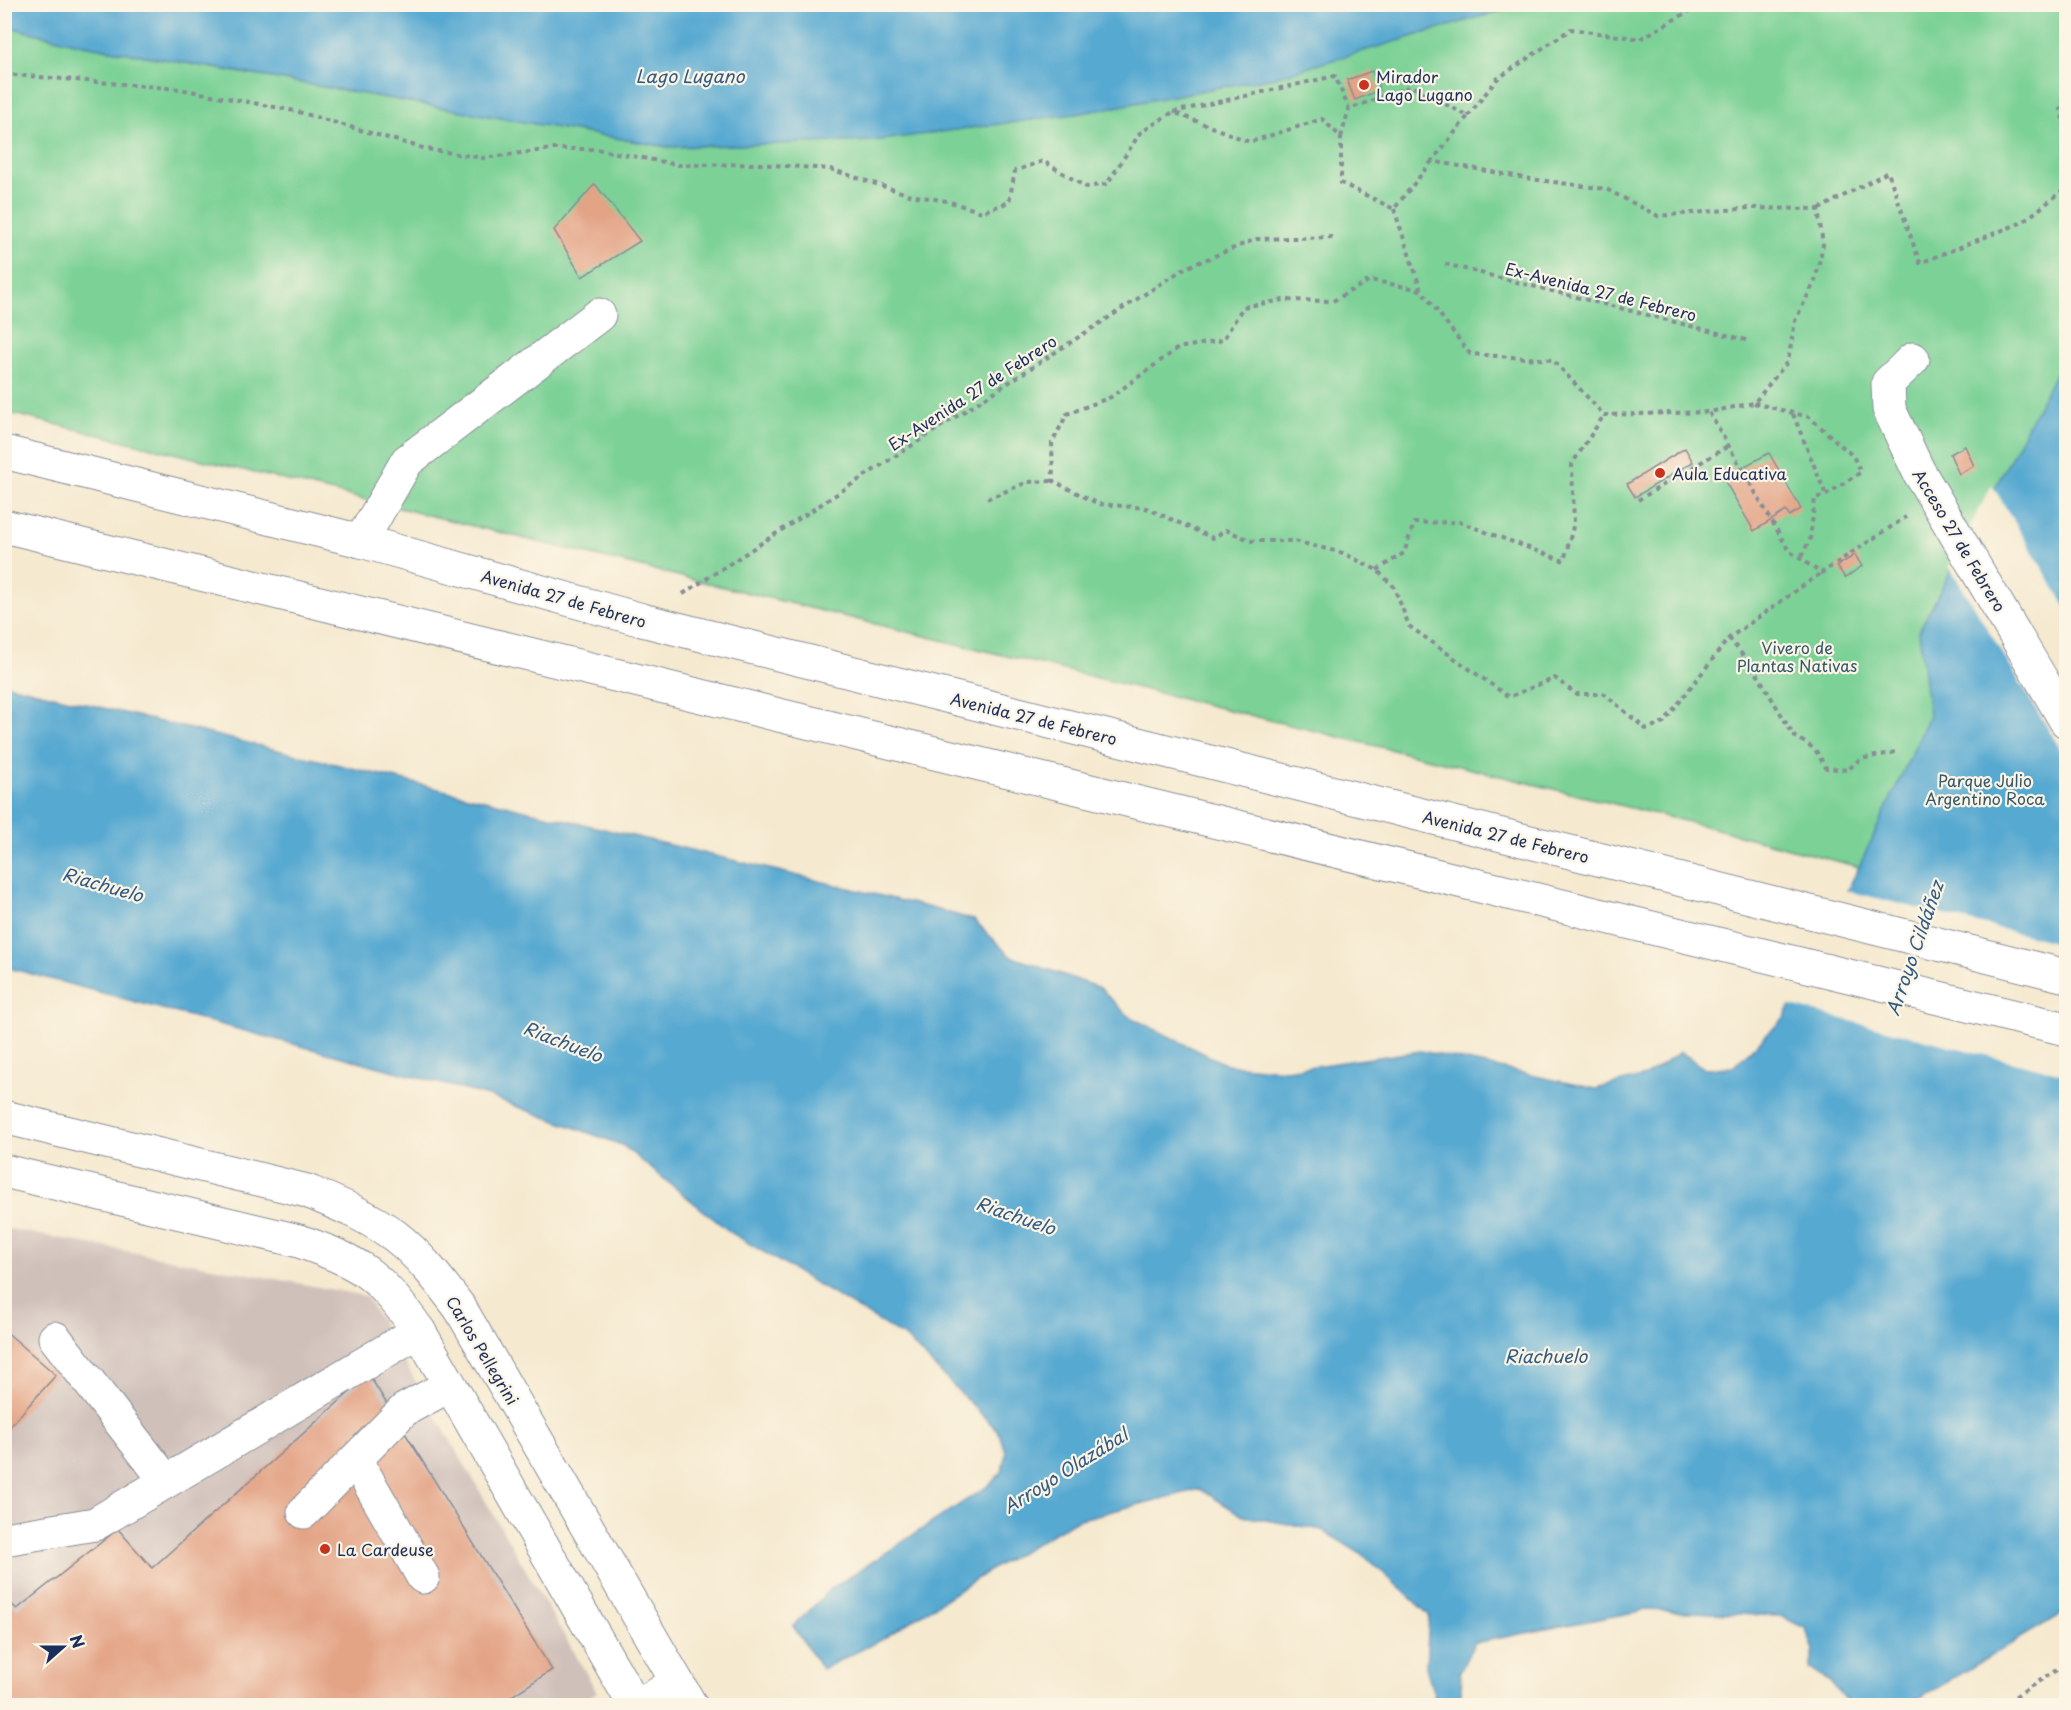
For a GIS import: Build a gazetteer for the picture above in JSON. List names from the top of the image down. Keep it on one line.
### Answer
{"streets":{"main road":["Acceso 27 de Febrero","Avenida 27 de Febrero","Carlos Pellegrini"],"path":["Ex-Avenida 27 de Febrero"]},"crossings":[["Ex-Avenida 27 de Febrero","Avenida 27 de Febrero"]],"water":["Lago Lugano","Riachuelo","Arroyo Cildáñez","Arroyo Olazábal"],"parks":["Vivero de Plantas Nativas","Parque Julio Argentino Roca"],"places":["Mirador Lago Lugano","Aula Educativa","La Cardeuse"],"north":"right"}
